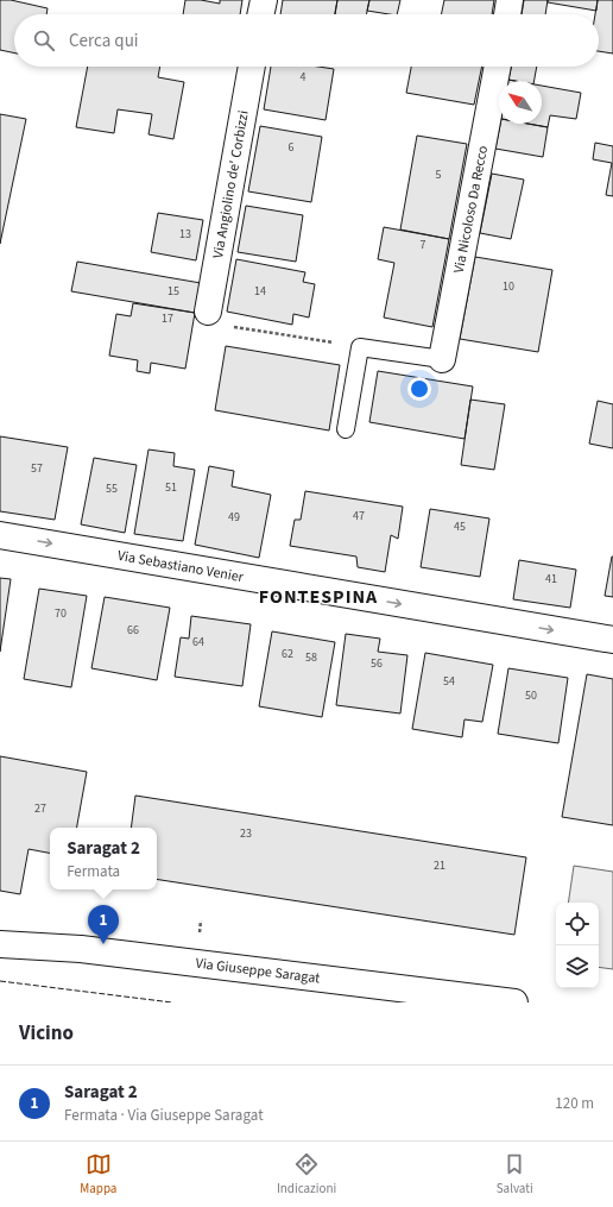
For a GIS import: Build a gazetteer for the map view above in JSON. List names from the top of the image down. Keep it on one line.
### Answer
{"streets":{"street":["Via Angiolino de' Corbizzi","Via Nicoloso Da Recco","Via Sebastiano Venier","Via Giuseppe Saragat"]},"one_way":["Via Sebastiano Venier"],"districts":["FONTESPINA"],"house_numbers":["4","6","5","13","7","10","15","14","17","57","51","55","47","49","45","41","70","66","64","62","58","56","54","50","27","23","21"],"north":"top left","page":{"search":"Cerca qui","popup":["Saragat 2","Fermata"],"pins":"1","heading":"Vicino","list":[{"mark":"1","name":"Saragat 2","note":"Fermata · Via Giuseppe Saragat","value":"120 m"}],"nav":["Mappa","Indicazioni","Salvati"]}}
